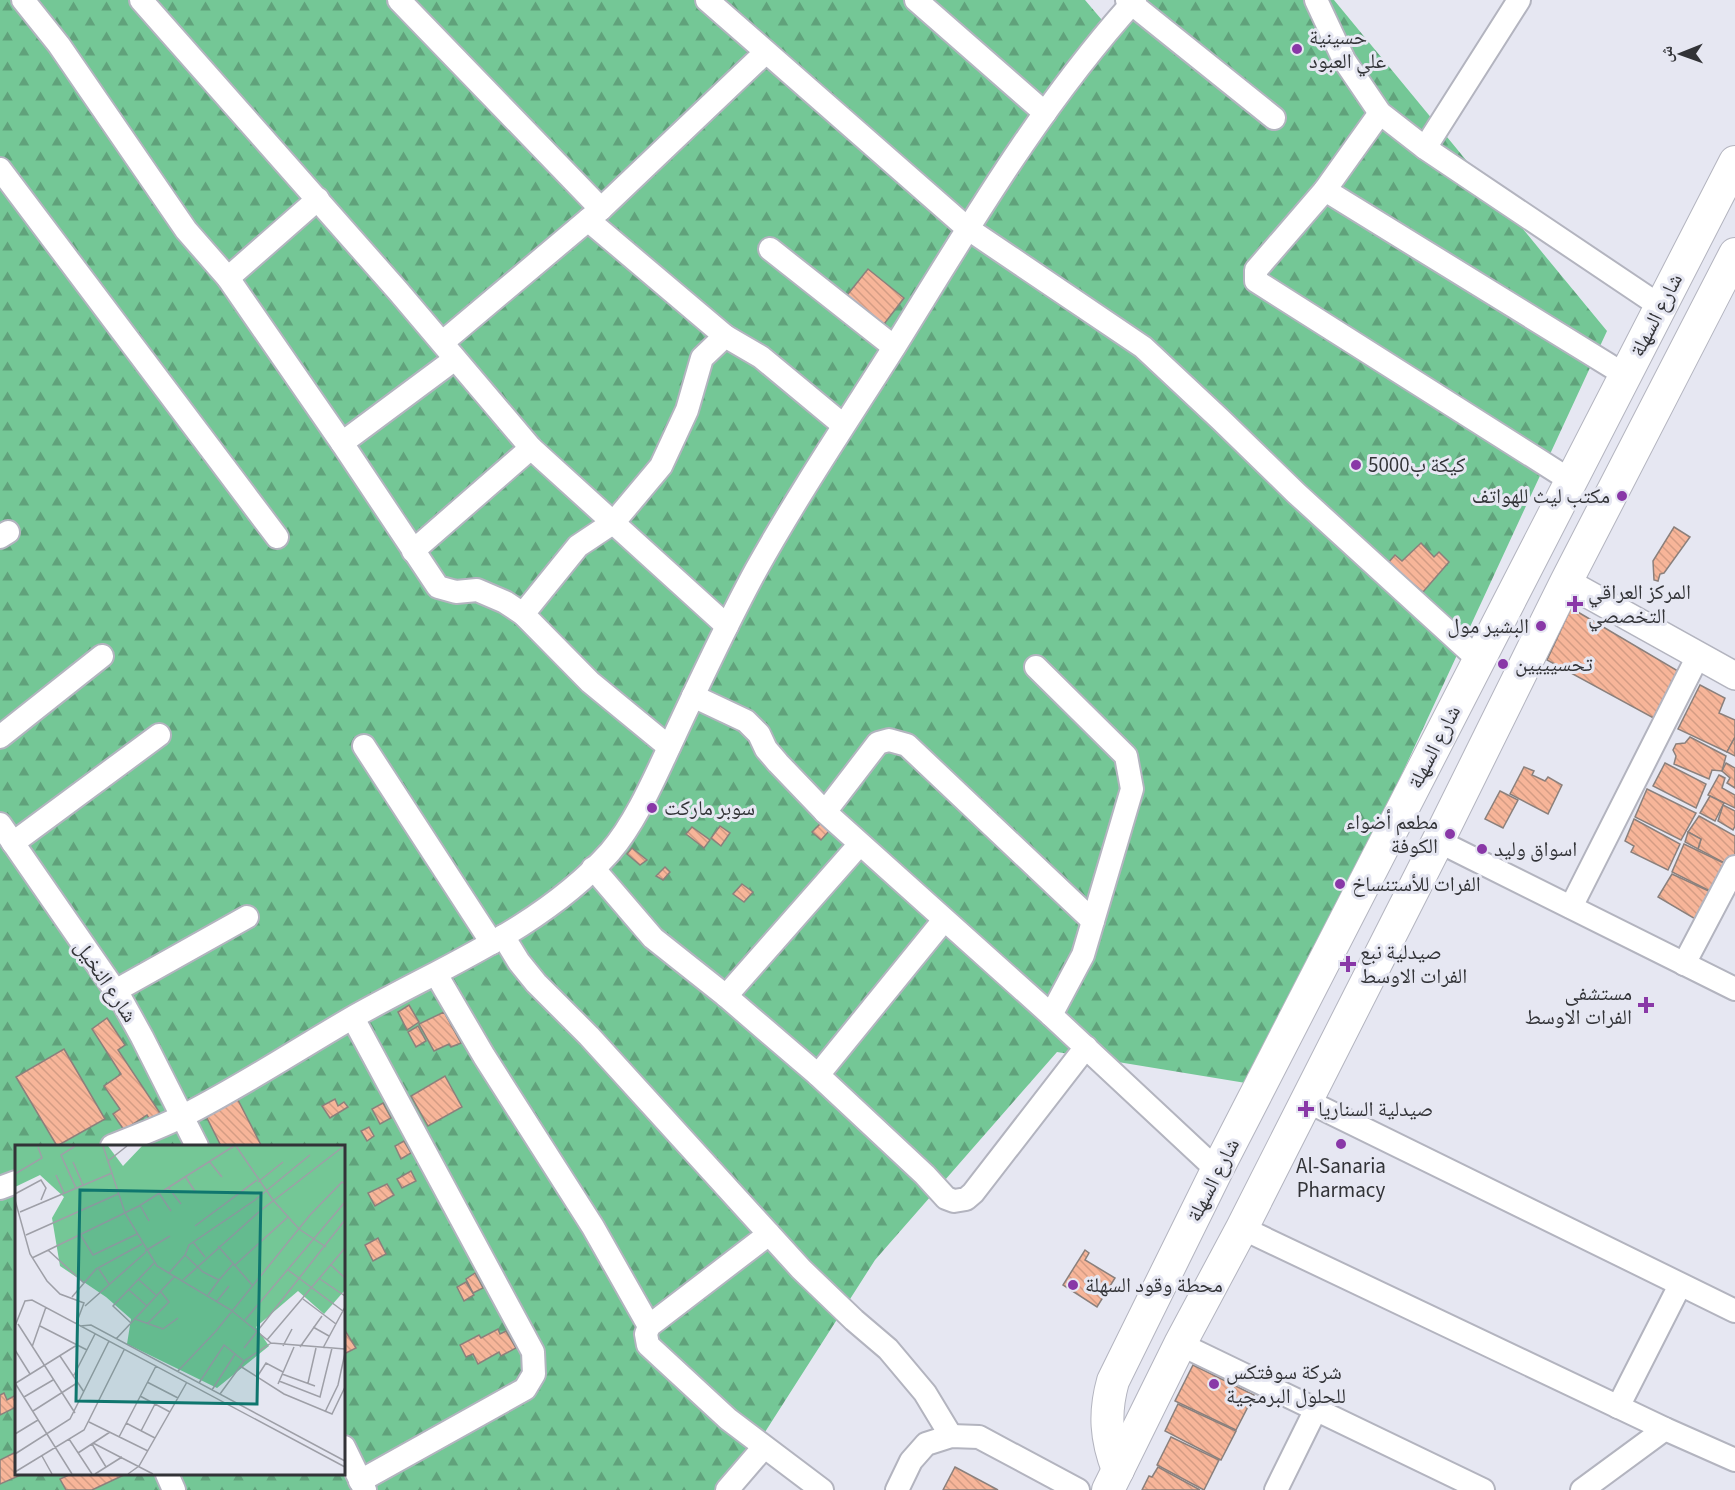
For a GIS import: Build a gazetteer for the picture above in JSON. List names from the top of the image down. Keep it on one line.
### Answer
{"streets":{"main road":["شارع السهلة"],"street":["شارع النخيل"]},"places":{"other":["حسينية علي العبود","كيكة ب5000","مكتب ليث للهواتف","البشير مول","تحسيييين","سوبر ماركت","مطعم أضواء الكوفة","اسواق وليد","الفرات للأستنساخ","Al-Sanaria Pharmacy","محطة وقود السهلة","شركة سوفتكس للحلول البرمجية"],"health":["المركز العراقي التخصصي","صيدلية نبع الفرات الاوسط","مستشفى الفرات الاوسط","صيدلية السناريا"]},"north":"left"}
